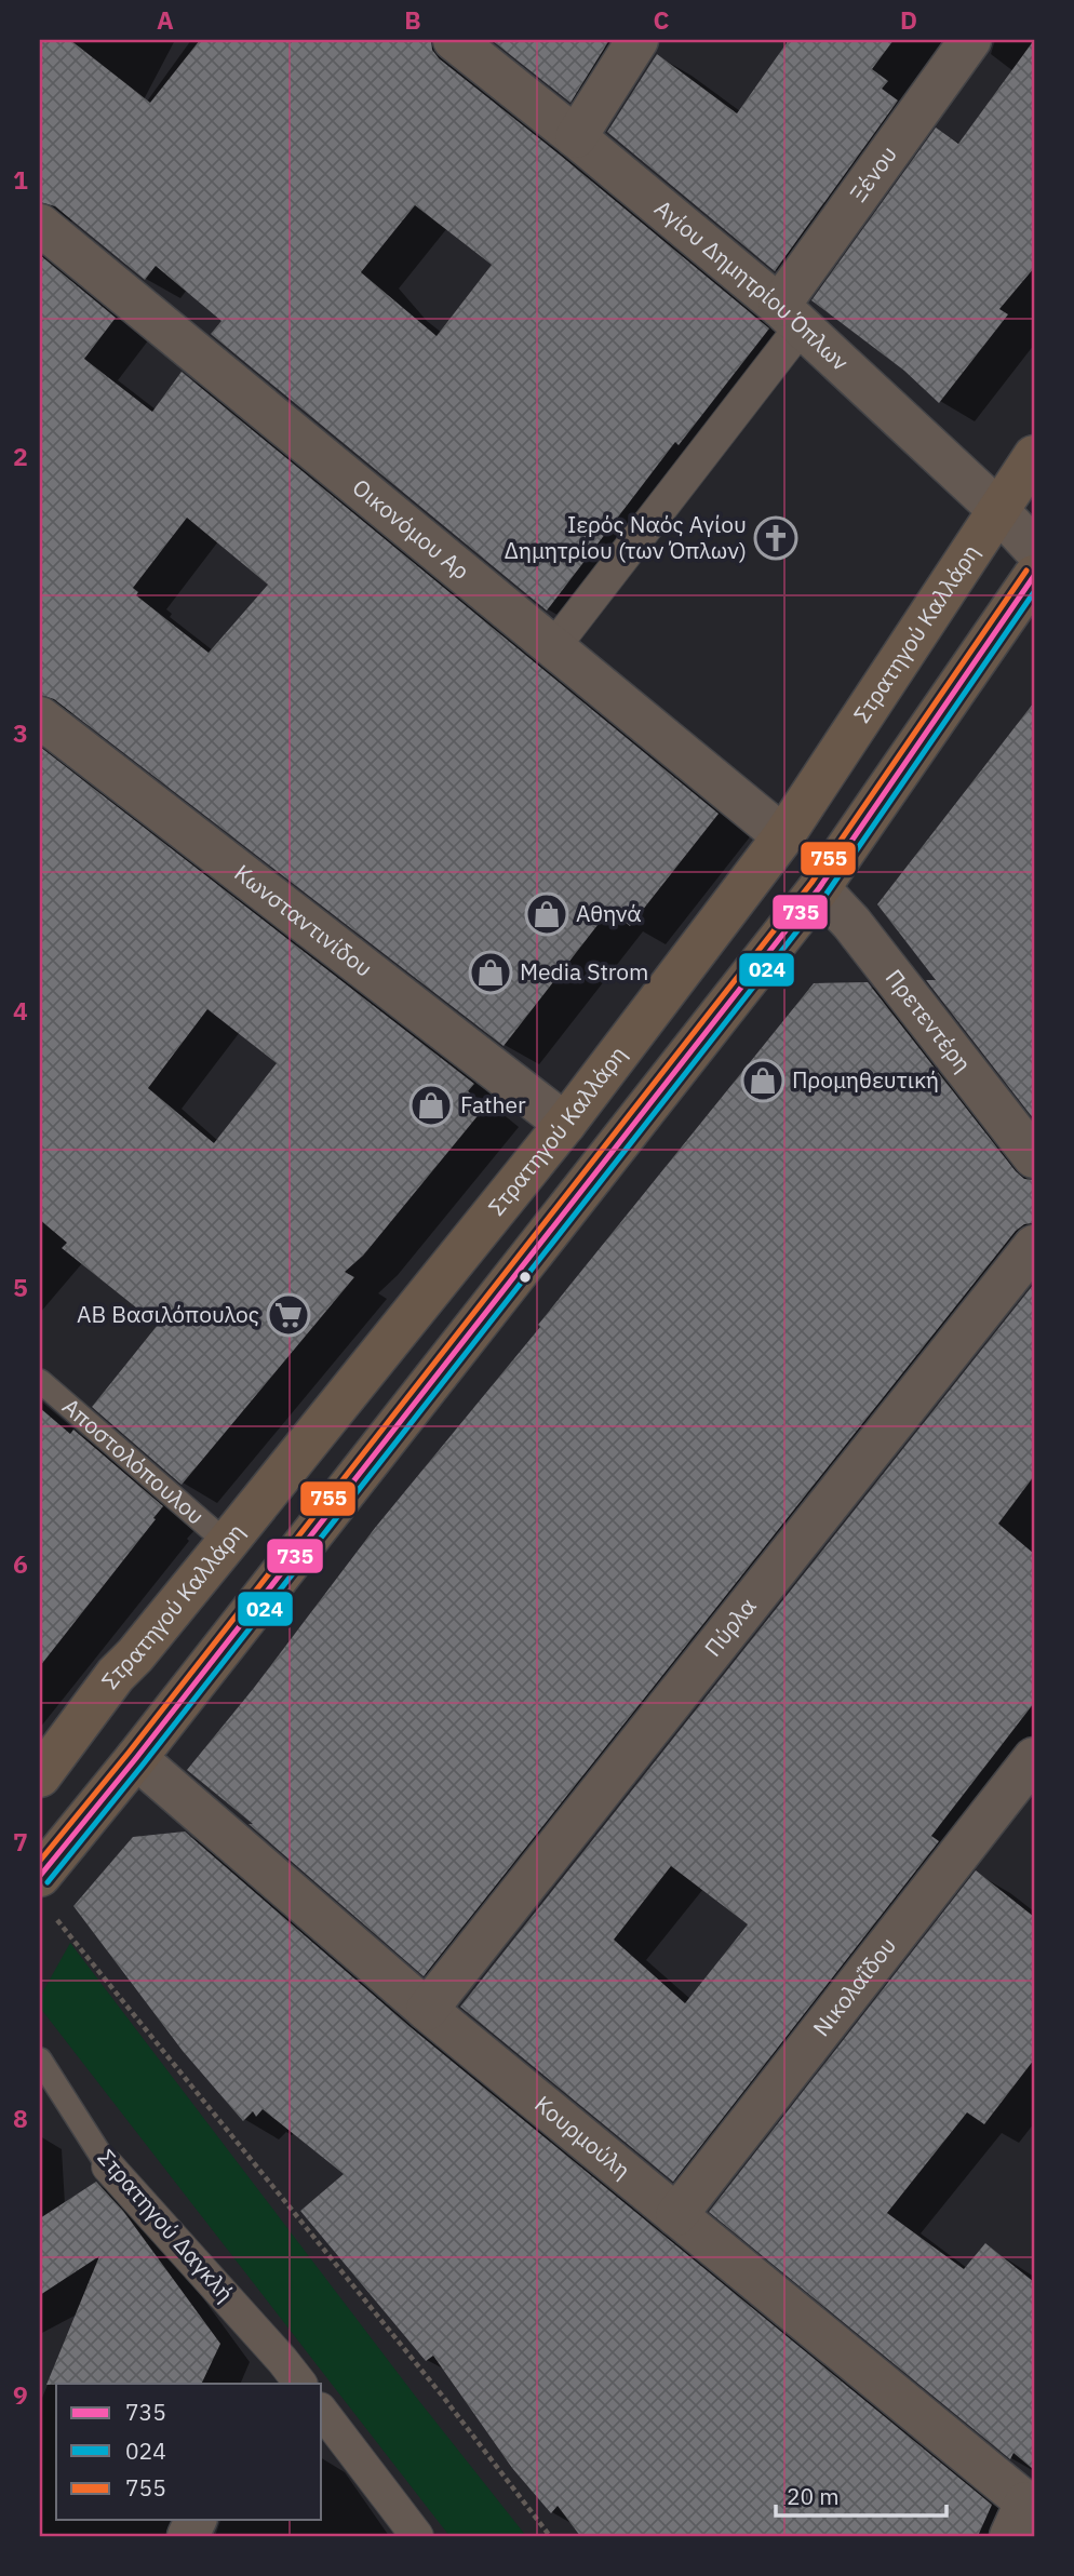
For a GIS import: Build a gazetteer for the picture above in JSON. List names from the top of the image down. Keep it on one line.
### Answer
{"streets":{"main road":["Στρατηγού Καλλάρη"],"street":["Ξένου","Αγίου Δημητρίου Όπλων","Οικονόμου Αρ","Κωνσταντινίδου","Πρετεντέρη","Πύρλα","Νικολαΐδου","Κουρμούλη","Στρατηγού Δαγκλή"],"lane":["Αποστολόπουλου"]},"crossings":[["Ξένου","Αγίου Δημητρίου Όπλων"],["Αγίου Δημητρίου Όπλων","Στρατηγού Καλλάρη"],["Οικονόμου Αρ","Στρατηγού Καλλάρη"],["Στρατηγού Καλλάρη","Κωνσταντινίδου"],["Στρατηγού Καλλάρη","Αποστολόπουλου"],["Πύρλα","Κουρμούλη"],["Νικολαΐδου","Κουρμούλη"]],"places":{"church":["Ιερός Ναός Αγίου Δημητρίου (των Όπλων)"],"shop":["Αθηνά","Media Strom","Προμηθευτική","Father"],"supermarket":["AB Βασιλόπουλος"]},"lines":["transit line 755","transit line 735","transit line 024"],"legend":["735","024","755"],"scale_bar":"20 m","grid":{"columns":["A","B","C","D"],"rows":["1","2","3","4","5","6","7","8","9"]}}
